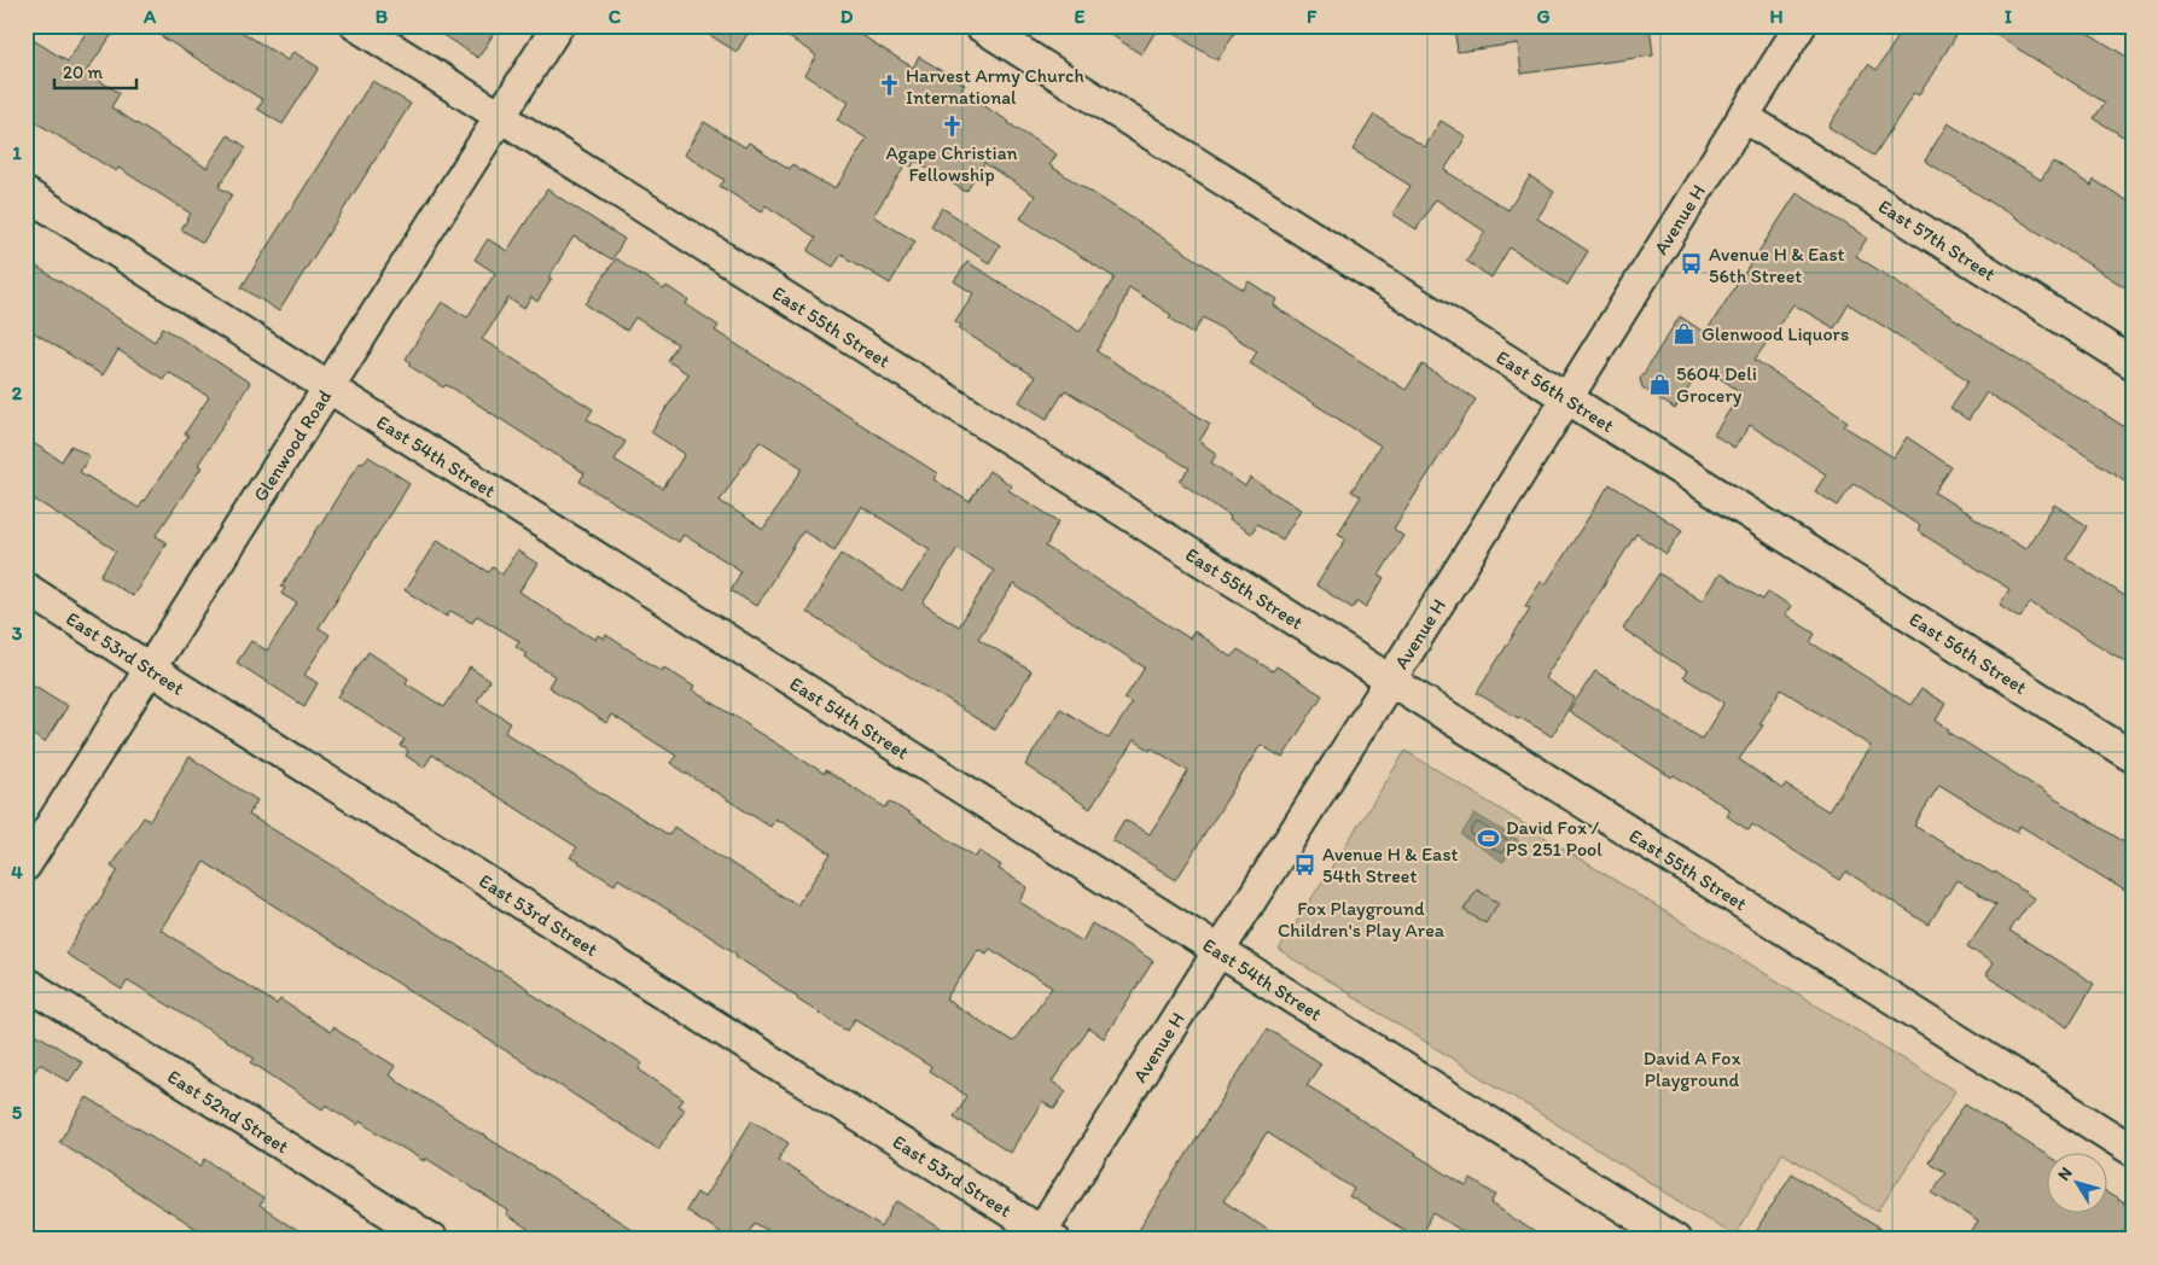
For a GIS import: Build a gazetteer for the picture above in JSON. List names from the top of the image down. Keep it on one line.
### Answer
{"streets":{"street":["Avenue H","East 57th Street","East 55th Street","East 56th Street","Glenwood Road","East 54th Street","East 53rd Street","East 52nd Street"]},"crossings":[["Avenue H","East 57th Street"],["Avenue H","East 55th Street"],["Avenue H","East 56th Street"],["Avenue H","East 54th Street"],["Avenue H","East 53rd Street"],["East 55th Street","Glenwood Road"],["Glenwood Road","East 54th Street"],["Glenwood Road","East 53rd Street"]],"parks":["Fox Playground Children's Play Area","David A Fox Playground"],"places":{"church":["Harvest Army Church International","Agape Christian Fellowship"],"bus stop":["Avenue H & East 56th Street","Avenue H & East 54th Street"],"shop":["Glenwood Liquors","5604 Deli Grocery"],"sports":["David Fox / PS 251 Pool"]},"scale_bar":"20 m","north":"top left","grid":{"columns":["A","B","C","D","E","F","G","H","I"],"rows":["1","2","3","4","5"]}}
